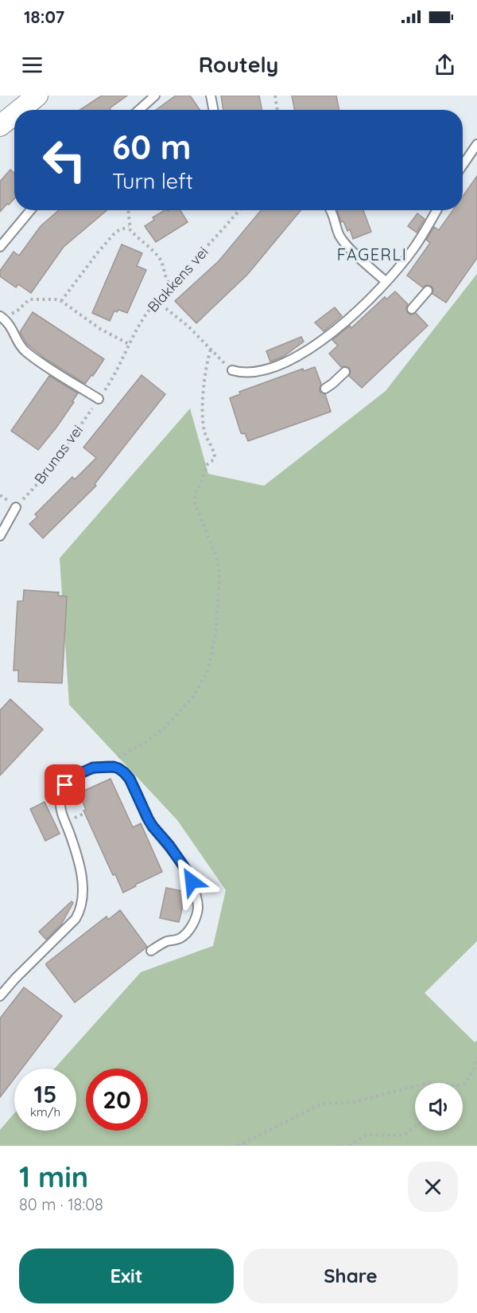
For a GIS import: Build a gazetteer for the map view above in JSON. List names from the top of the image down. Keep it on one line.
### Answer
{"streets":{"path":["Blakkens vei","Brunas vei"]},"crossings":[["Blakkens vei","Brunas vei"]],"districts":["FAGERLI"],"page":{"status":"18:07","header":"Routely","turn":["60 m","Turn left"],"speed":"15 km/h","limit":"20","heading":["1 min","80 m · 18:08"],"buttons":["Exit","Share"]}}
